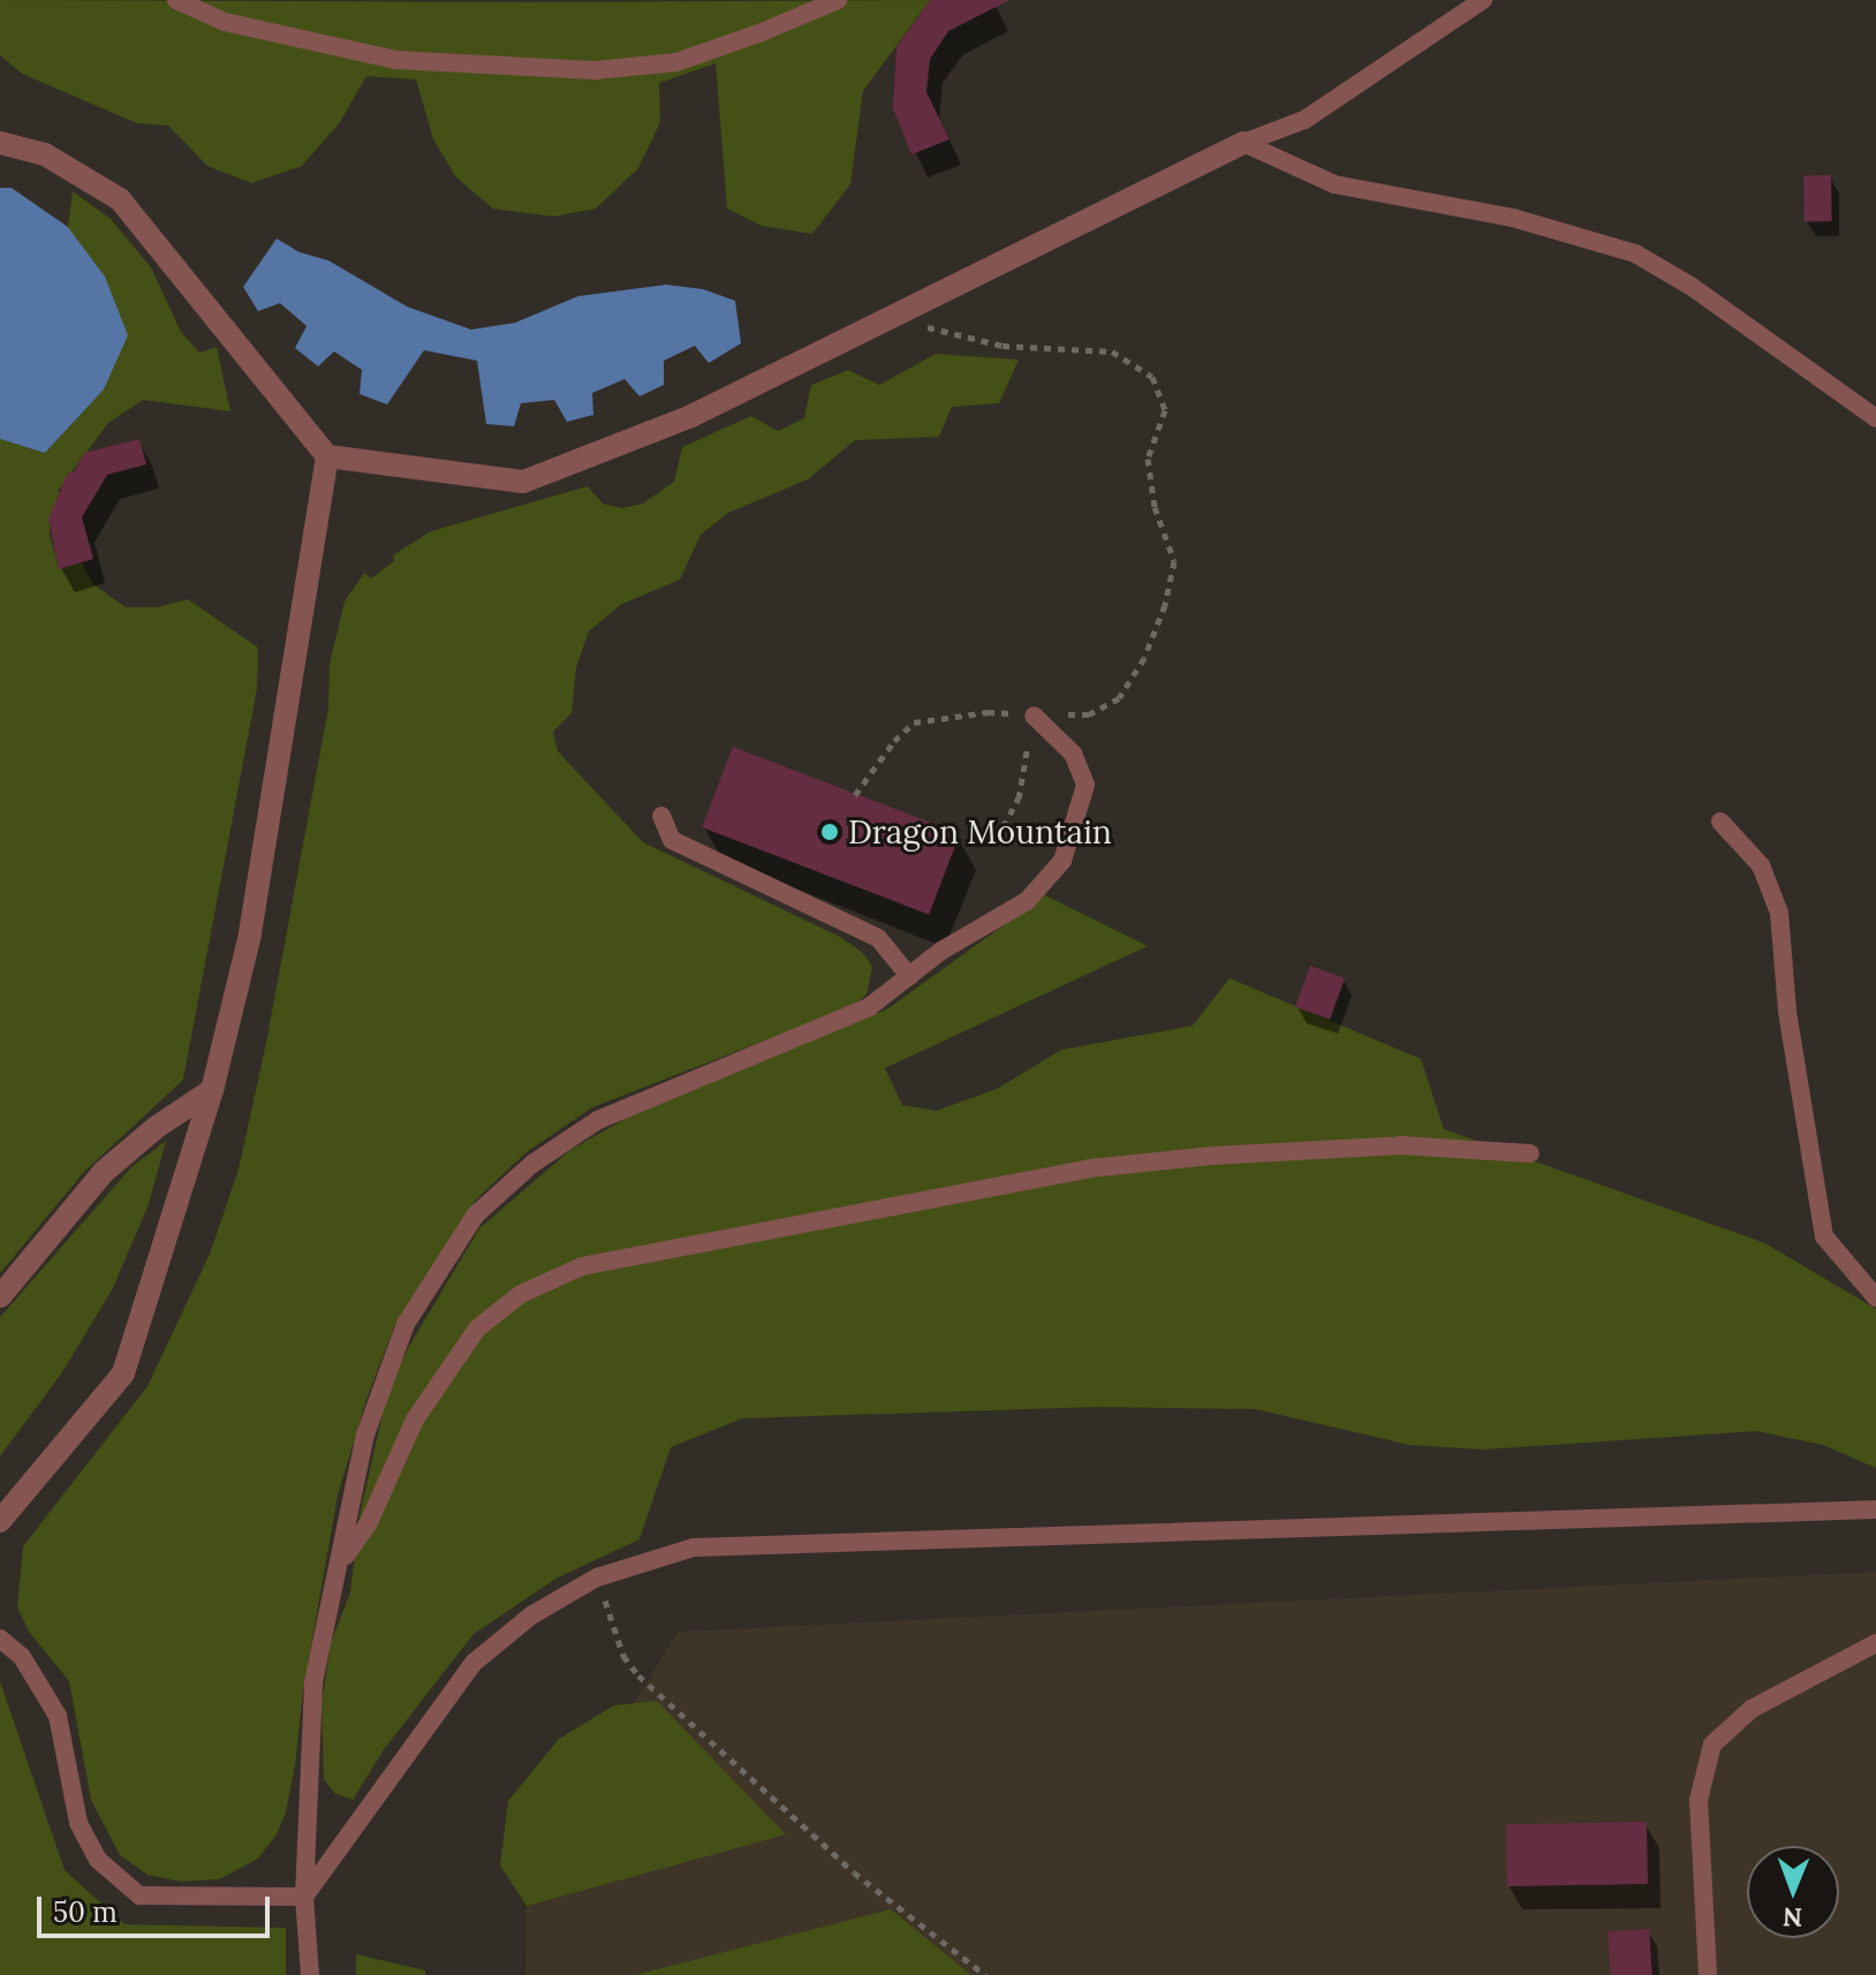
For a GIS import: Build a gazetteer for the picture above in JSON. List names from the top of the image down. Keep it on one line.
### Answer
{"places":["Dragon Mountain"],"scale_bar":"50 m","north":"bottom"}
